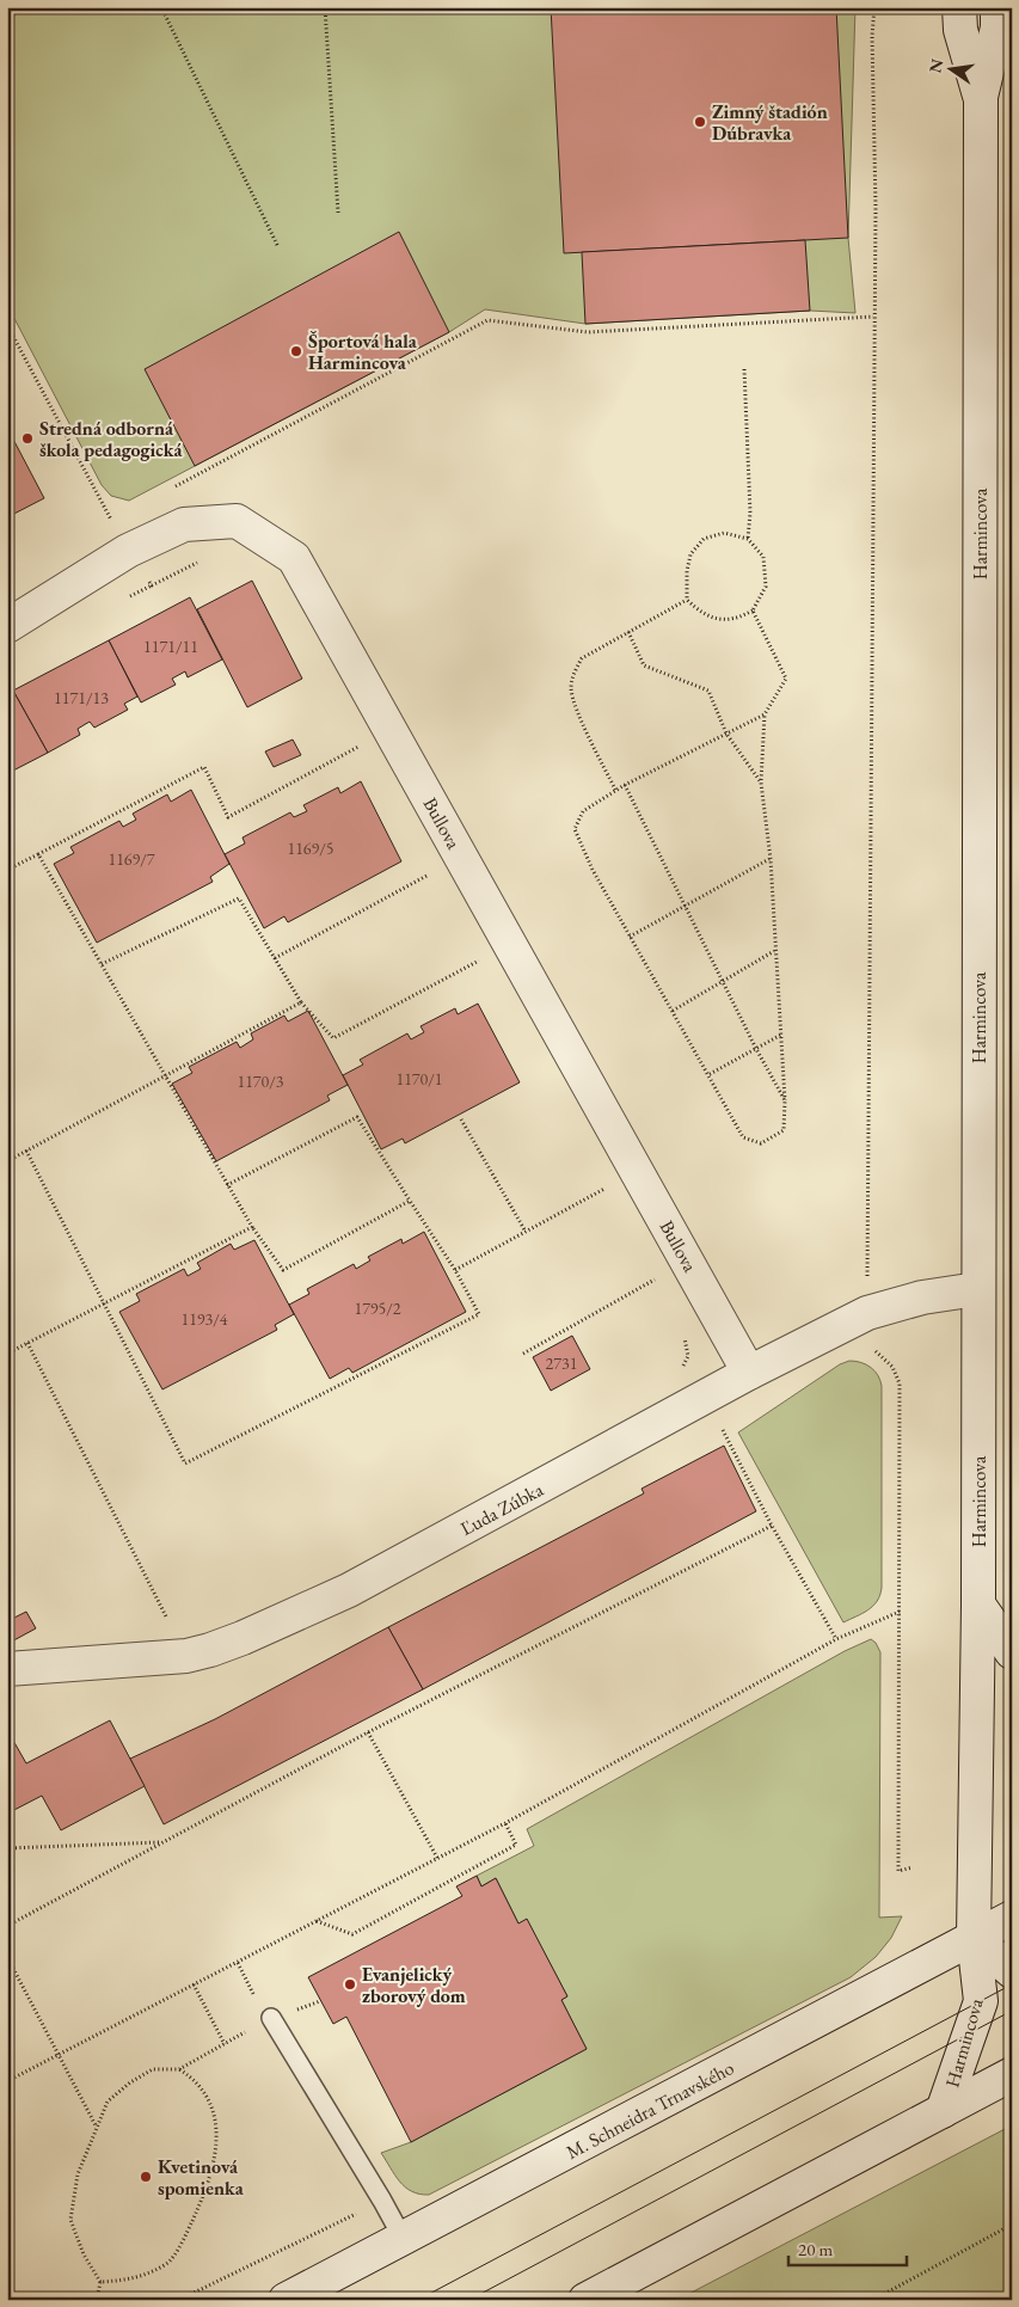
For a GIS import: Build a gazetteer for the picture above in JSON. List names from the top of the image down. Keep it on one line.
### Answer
{"streets":{"street":["Harmincova","Bullova","Ľuda Zúbka","M. Schneidra Trnavského"]},"crossings":[["Harmincova","Ľuda Zúbka"],["Harmincova","M. Schneidra Trnavského"],["Bullova","Ľuda Zúbka"]],"places":["Zimný štadión Dúbravka","Športová hala Harmincova","Stredná odborná škola pedagogická","Evanjelický zborový dom","Kvetinová spomienka"],"house_numbers":["1171/11","1171/13","1169/5","1169/7","1170/1","1170/3","1795/2","1193/4","2731"],"scale_bar":"20 m","north":"left"}
